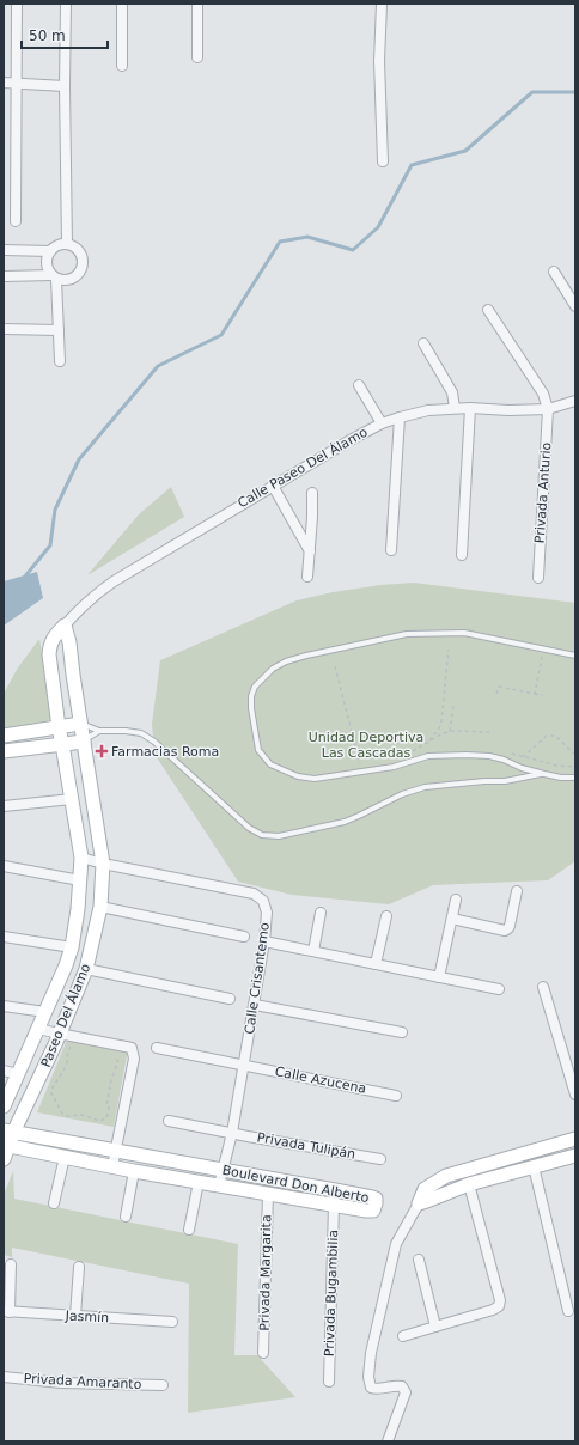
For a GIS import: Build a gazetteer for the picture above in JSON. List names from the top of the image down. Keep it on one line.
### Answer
{"streets":{"street":["Calle Paseo Del Álamo","Privada Anturio","Calle Crisantemo","Paseo Del Álamo","Calle Azucena","Privada Tulipán","Boulevard Don Alberto","Privada Margarita","Privada Bugambilia","Jasmín","Privada Amaranto"]},"crossings":[["Calle Paseo Del Álamo","Privada Anturio"],["Calle Paseo Del Álamo","Paseo Del Álamo"],["Calle Crisantemo","Paseo Del Álamo"],["Calle Crisantemo","Calle Azucena"],["Calle Crisantemo","Privada Tulipán"],["Calle Crisantemo","Boulevard Don Alberto"],["Paseo Del Álamo","Boulevard Don Alberto"],["Boulevard Don Alberto","Privada Margarita"],["Boulevard Don Alberto","Privada Bugambilia"]],"parks":["Unidad Deportiva Las Cascadas"],"places":{"health":["Farmacias Roma"]},"scale_bar":"50 m"}
